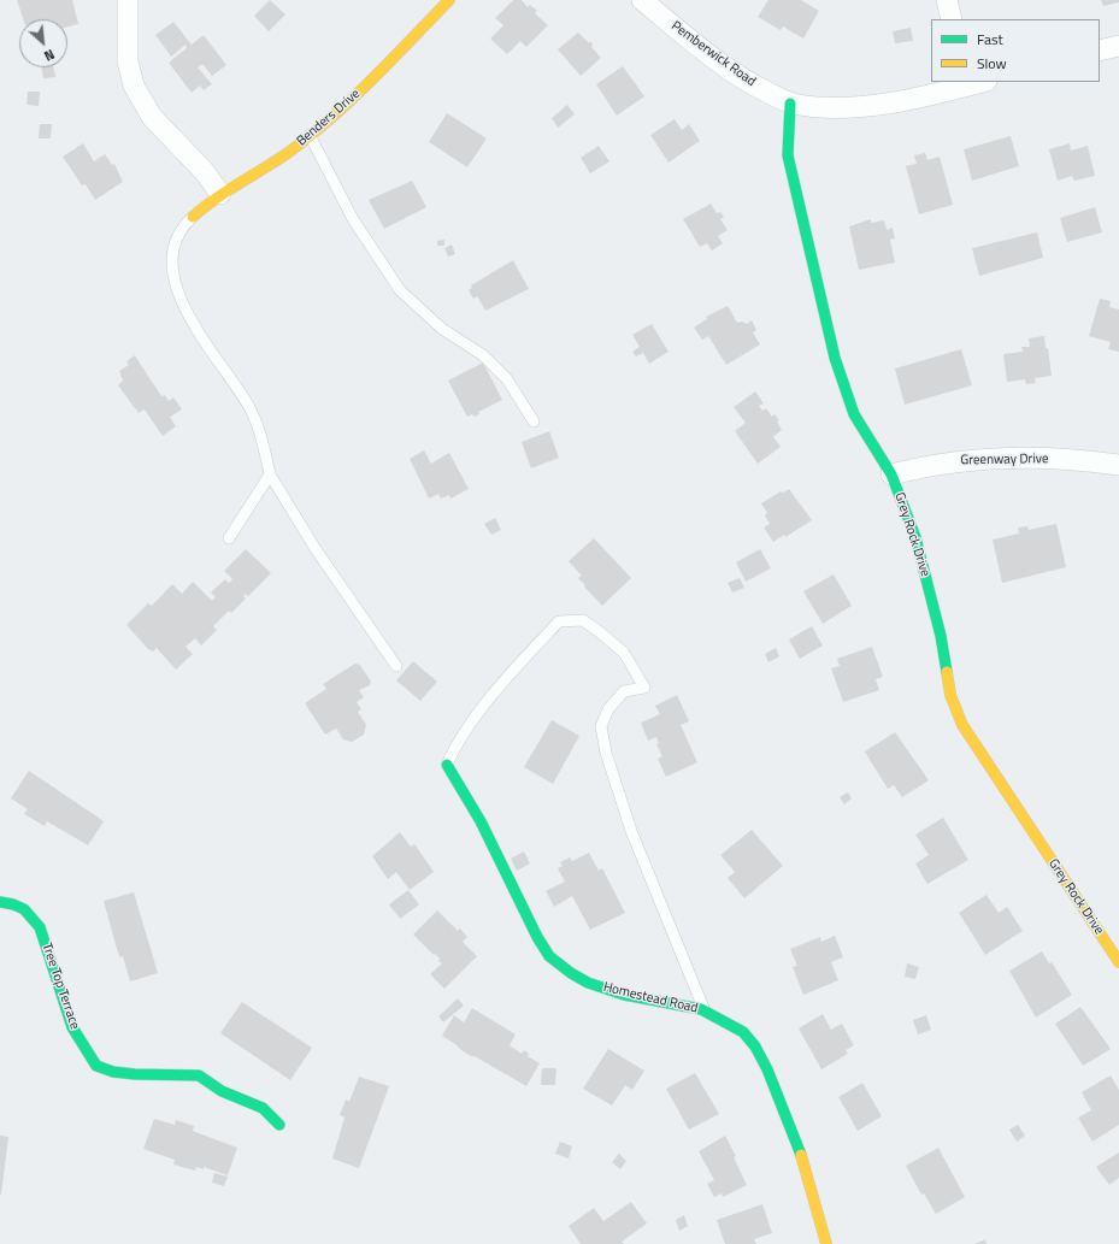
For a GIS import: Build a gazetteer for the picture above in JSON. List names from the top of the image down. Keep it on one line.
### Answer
{"streets":{"street":["Pemberwick Road","Benders Drive","Greenway Drive","Grey Rock Drive","Tree Top Terrace","Homestead Road"]},"crossings":[["Pemberwick Road","Grey Rock Drive"],["Greenway Drive","Grey Rock Drive"]],"legend":["Fast","Slow"],"north":"bottom right"}
